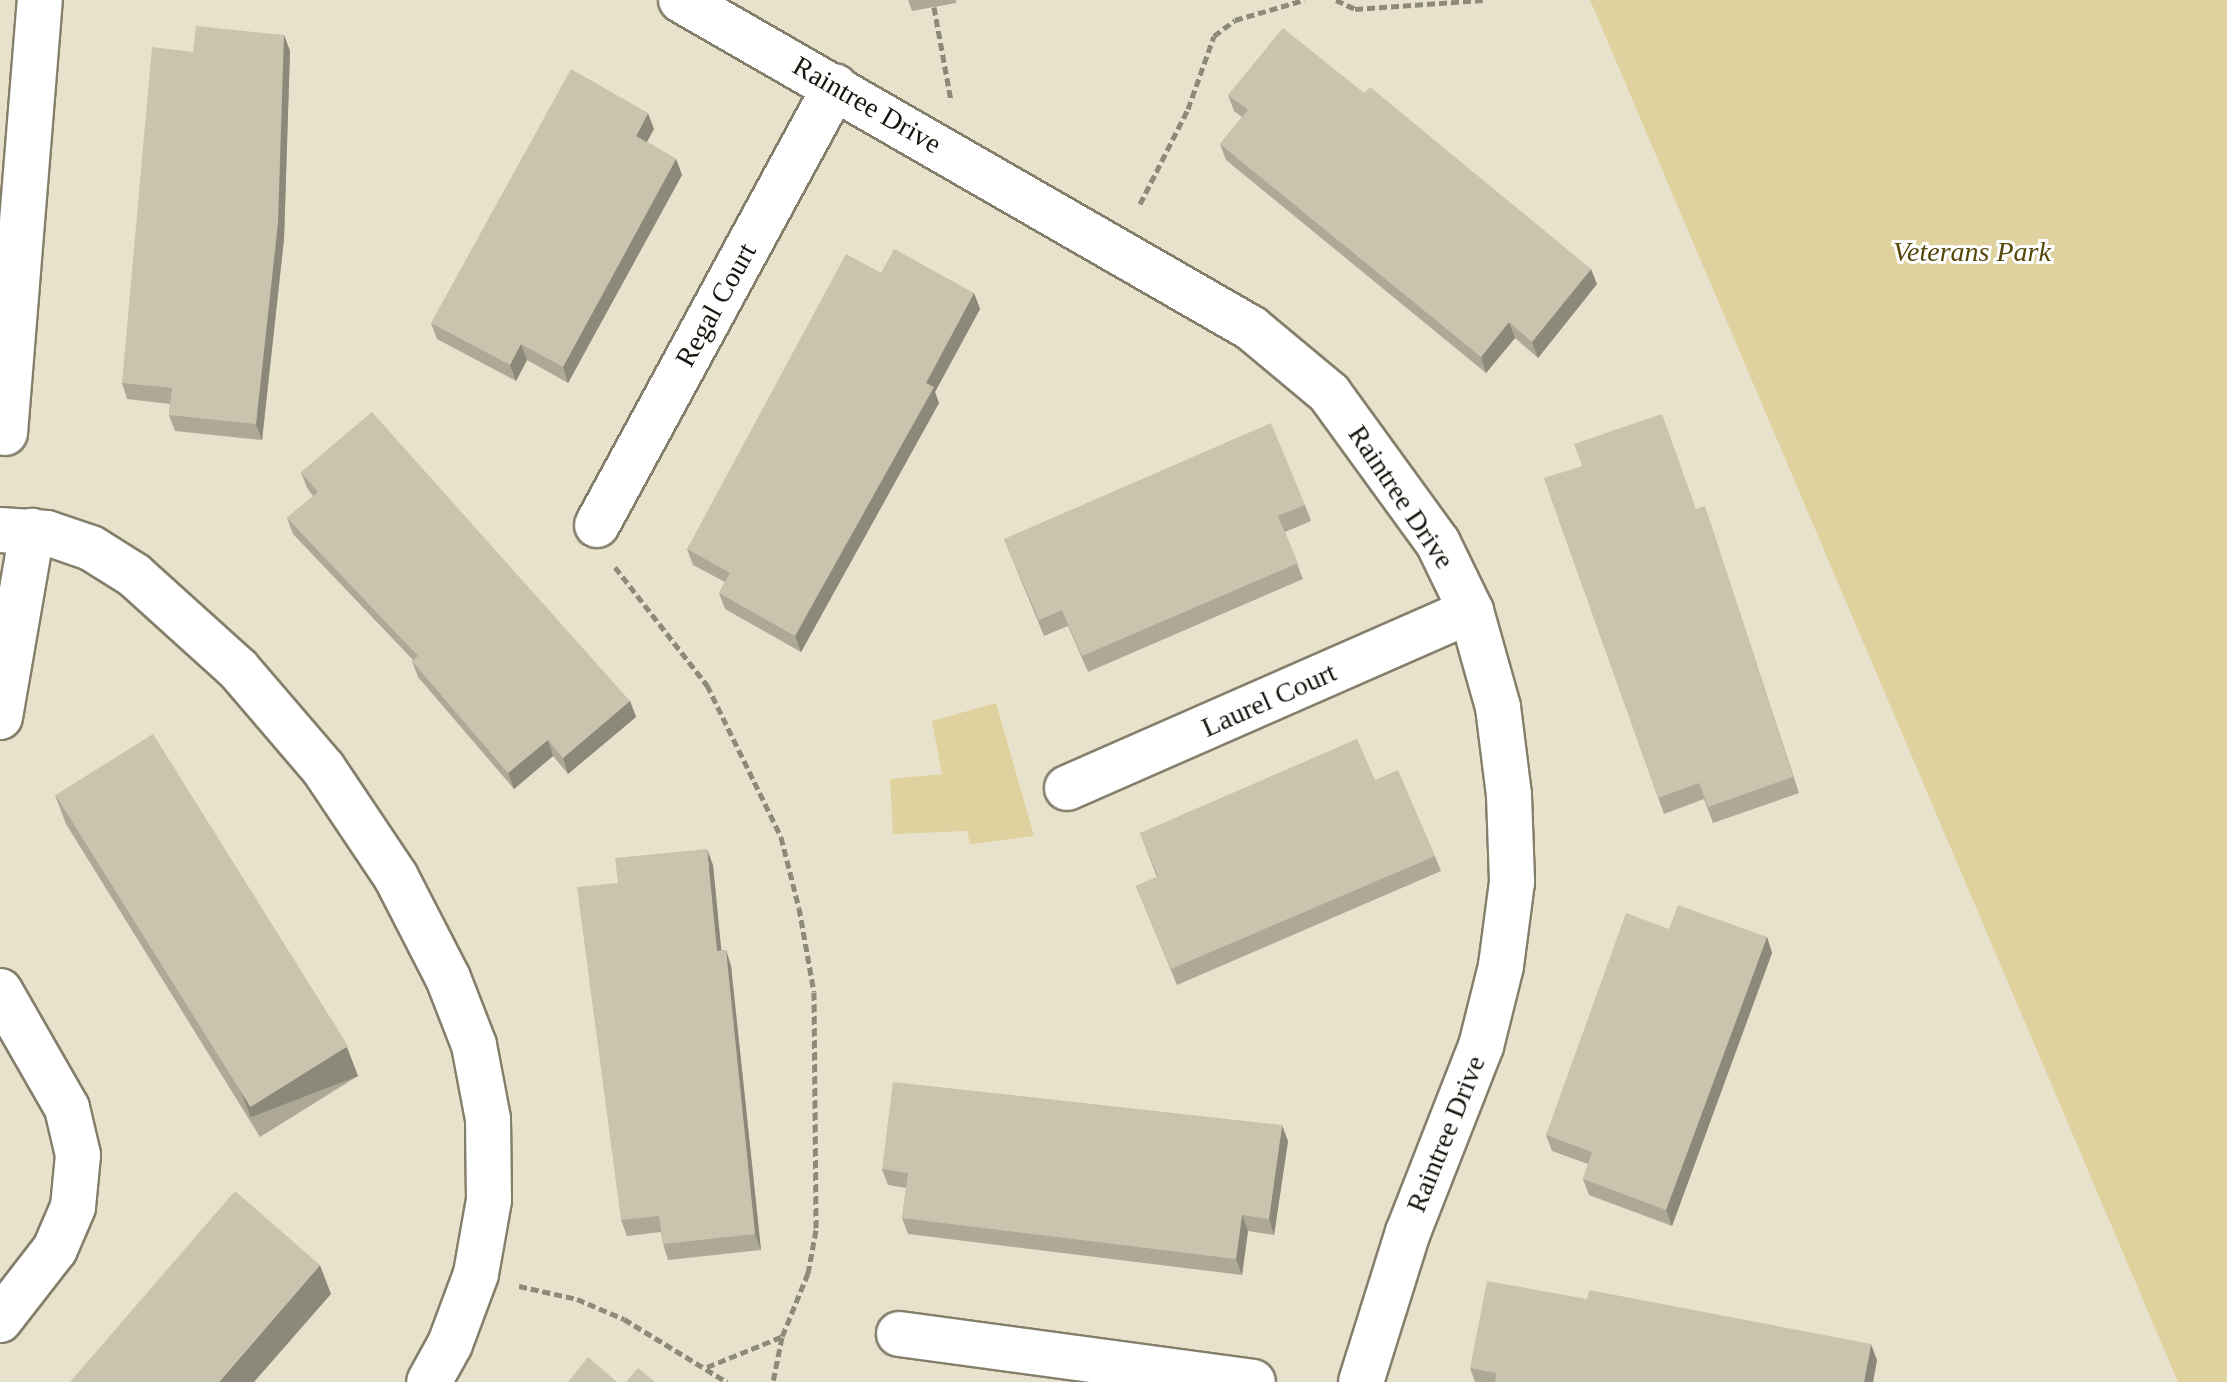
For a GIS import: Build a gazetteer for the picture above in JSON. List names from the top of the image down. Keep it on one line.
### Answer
{"streets":{"street":["Raintree Drive","Regal Court","Laurel Court"]},"crossings":[["Raintree Drive","Regal Court"],["Raintree Drive","Laurel Court"]],"parks":["Veterans Park"]}
